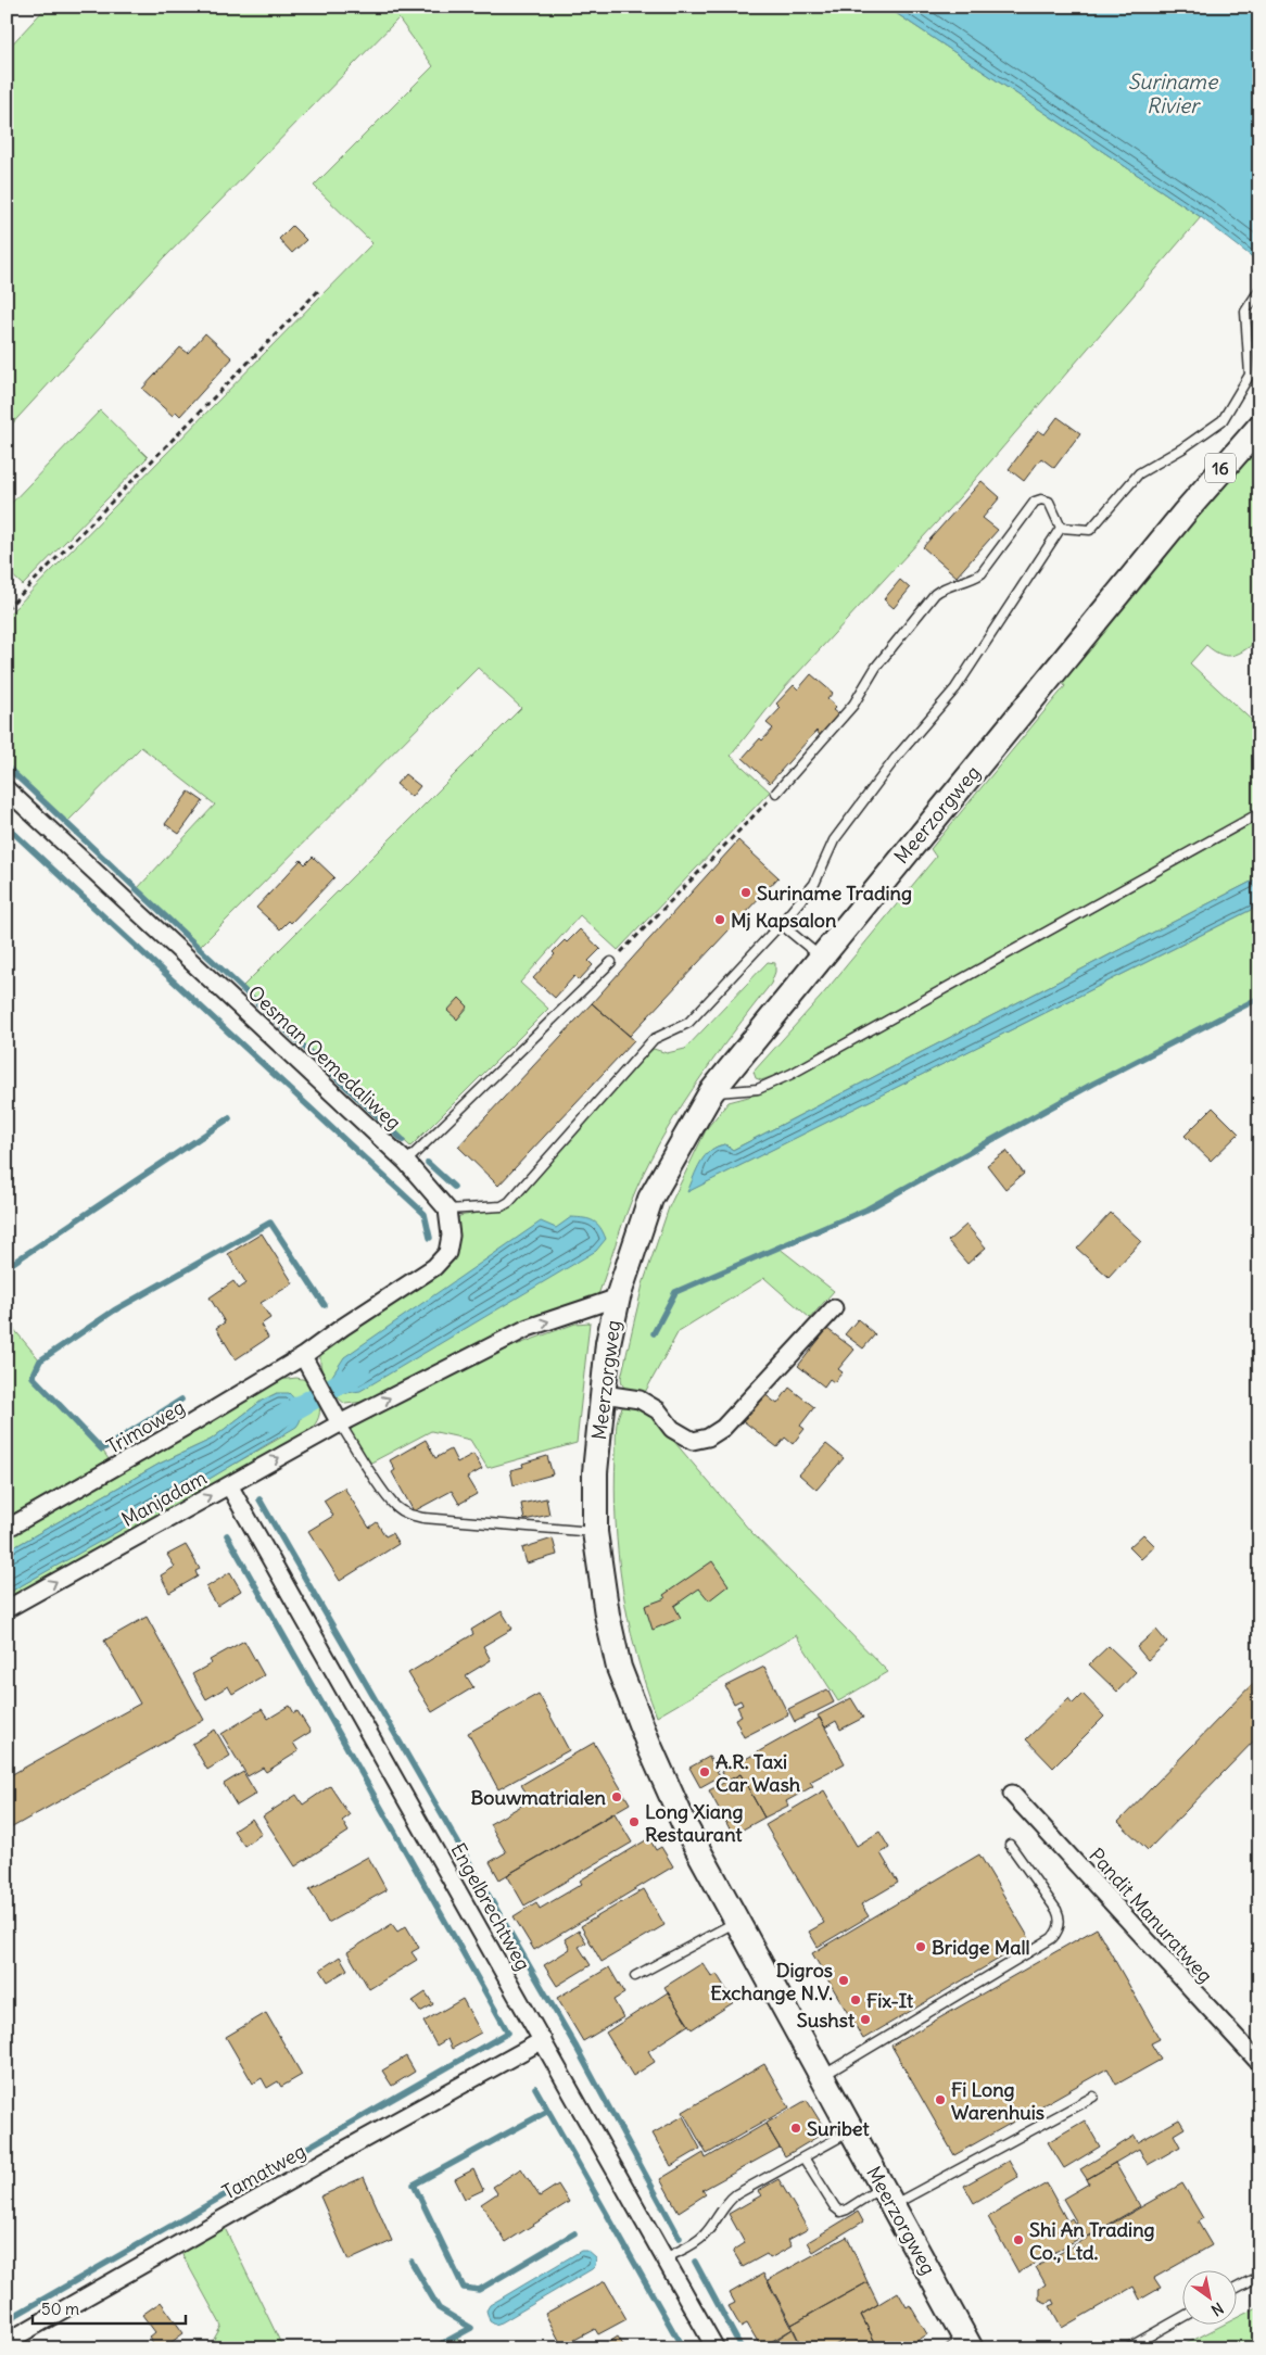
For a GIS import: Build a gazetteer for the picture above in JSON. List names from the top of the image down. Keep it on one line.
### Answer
{"streets":{"main road":["16","Meerzorgweg"],"street":["Oesman Oemedaliweg","Trimoweg","Manjadam","Engelbrechtweg","Pandit Manuratweg","Tamatweg"]},"crossings":[["Meerzorgweg","Manjadam"],["Manjadam","Engelbrechtweg"],["Engelbrechtweg","Tamatweg"]],"one_way":["Manjadam"],"water":["Suriname Rivier"],"places":["Suriname Trading","Mj Kapsalon","A.R. Taxi Car Wash","Bouwmatrialen","Long Xiang Restaurant","Bridge Mall","Digros Exchange N.V.","Fix-It","Sushst","Fi Long Warenhuis","Suribet","Shi An Trading Co., Ltd."],"scale_bar":"50 m","north":"bottom right"}
